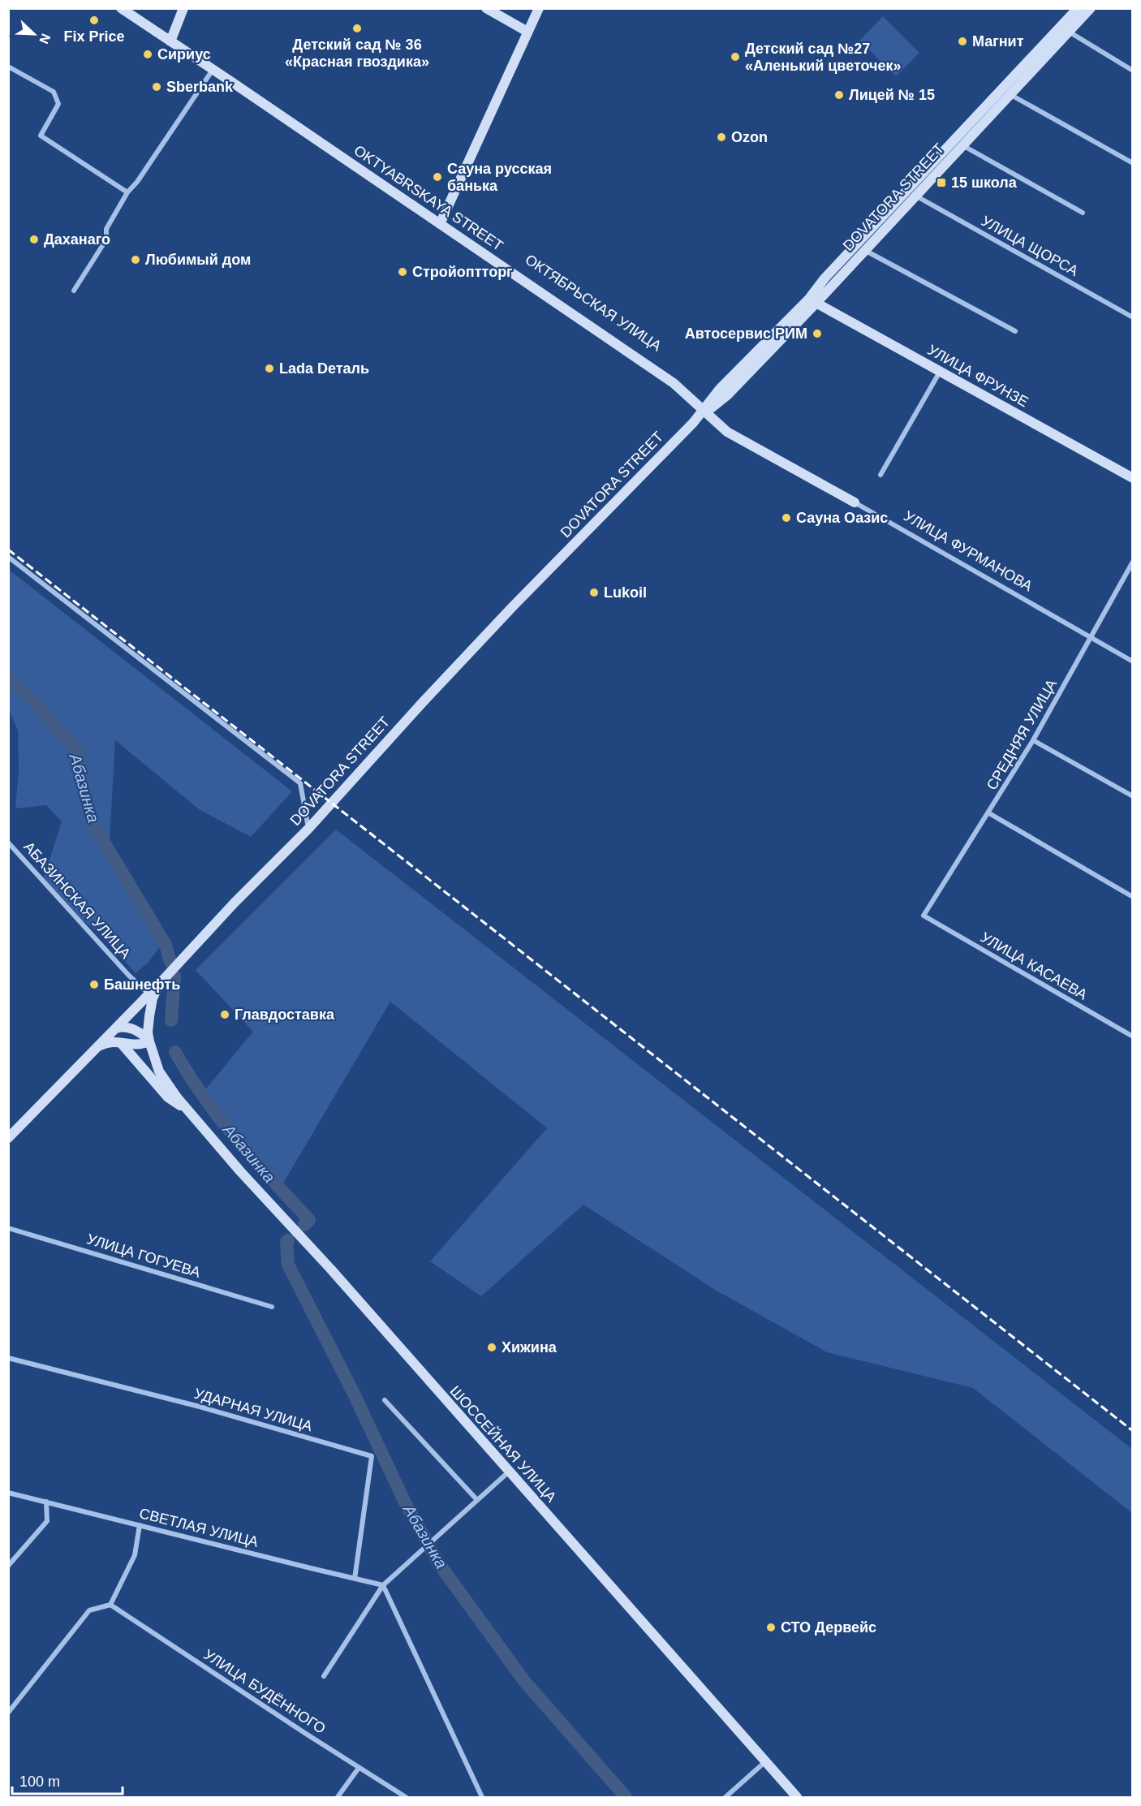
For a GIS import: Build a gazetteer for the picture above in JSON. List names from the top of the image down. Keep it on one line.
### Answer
{"streets":{"main road":["DOVATORA STREET","OKTYABRSKAYA STREET","ОКТЯБРЬСКАЯ УЛИЦА","УЛИЦА ФРУНЗЕ","УЛИЦА ФУРМАНОВА","ШОССЕЙНАЯ УЛИЦА"],"street":["УЛИЦА ЩОРСА","СРЕДНЯЯ УЛИЦА","АБАЗИНСКАЯ УЛИЦА","УЛИЦА КАСАЕВА","УЛИЦА ГОГУЕВА","УДАРНАЯ УЛИЦА","СВЕТЛАЯ УЛИЦА","УЛИЦА БУДЁННОГО"]},"crossings":[["DOVATORA STREET","УЛИЦА ЩОРСА"],["DOVATORA STREET","ОКТЯБРЬСКАЯ УЛИЦА"],["DOVATORA STREET","УЛИЦА ФРУНЗЕ"],["DOVATORA STREET","УЛИЦА ФУРМАНОВА"],["DOVATORA STREET","АБАЗИНСКАЯ УЛИЦА"],["OKTYABRSKAYA STREET","ОКТЯБРЬСКАЯ УЛИЦА"],["ОКТЯБРЬСКАЯ УЛИЦА","УЛИЦА ФУРМАНОВА"],["УЛИЦА ФУРМАНОВА","СРЕДНЯЯ УЛИЦА"],["СРЕДНЯЯ УЛИЦА","УЛИЦА КАСАЕВА"],["УДАРНАЯ УЛИЦА","СВЕТЛАЯ УЛИЦА"]],"water":["Абазинка"],"places":{"other":["Fix Price","Детский сад № 36 «Красная гвоздика»","Магнит","Сириус","Детский сад №27 «Аленький цветочек»","Sberbank","Лицей № 15","Ozon","Сауна русская банька","Даханаго","Любимый дом","Стройоптторг","Автосервис РИМ","Lada Dеталь","Сауна Оазис","Lukoil","Башнефть","Главдоставка","Хижина","СТО Дервейс"],"transit":["15 школа"]},"scale_bar":"100 m","north":"bottom right"}
